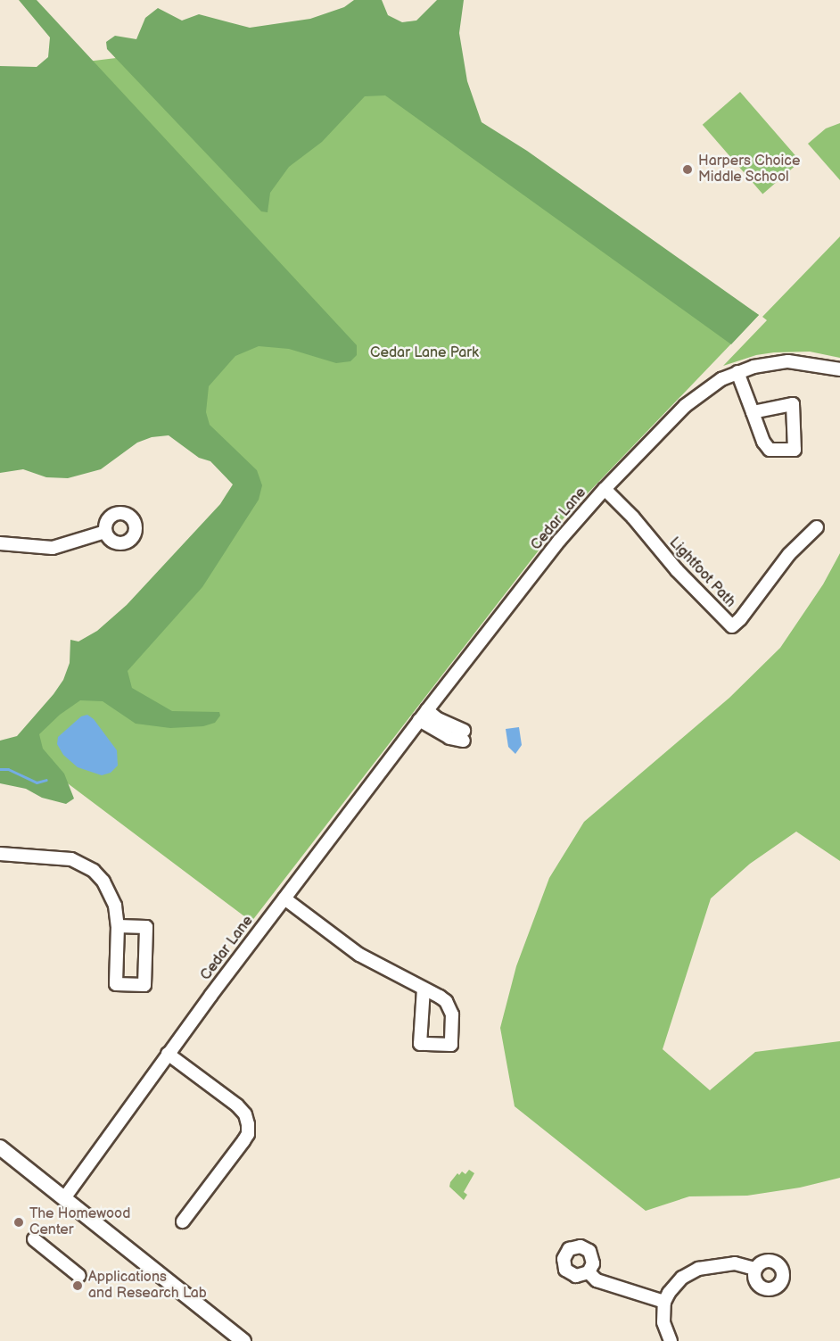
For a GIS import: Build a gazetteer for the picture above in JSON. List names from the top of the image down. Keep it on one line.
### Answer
{"streets":{"street":["Cedar Lane","Lightfoot Path"]},"crossings":[["Cedar Lane","Lightfoot Path"]],"parks":["Cedar Lane Park"],"places":["Harpers Choice Middle School","The Homewood Center","Applications and Research Lab"]}
